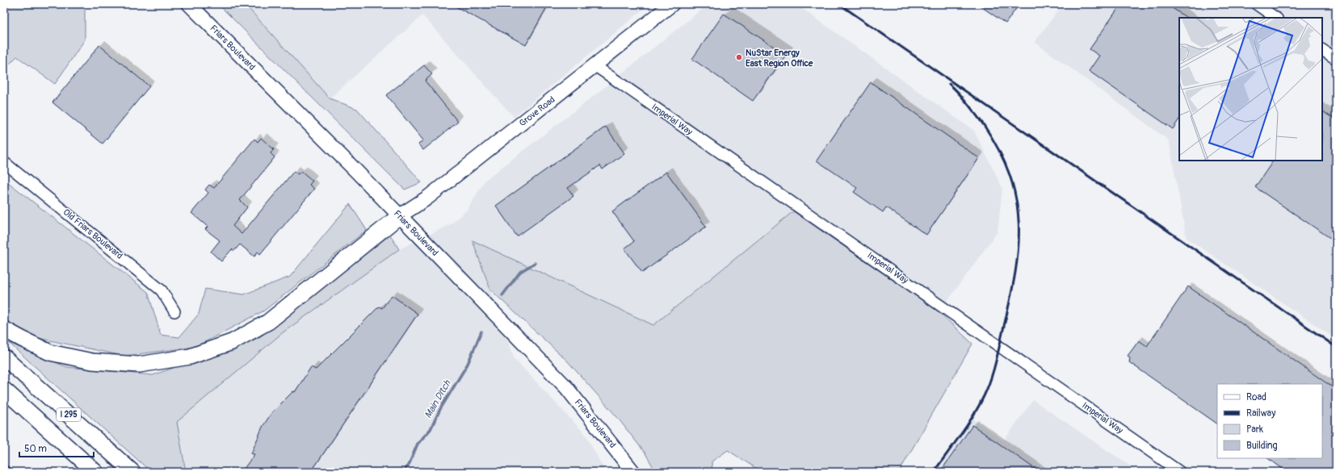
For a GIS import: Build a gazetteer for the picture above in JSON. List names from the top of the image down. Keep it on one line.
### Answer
{"streets":{"highway":["I 295"],"main road":["Friars Boulevard","Grove Road"],"street":["Imperial Way","Old Friars Boulevard"]},"crossings":[["Friars Boulevard","Grove Road"],["Grove Road","Imperial Way"]],"water":["Main Ditch"],"places":["NuStar Energy East Region Office"],"legend":["Road","Railway","Park","Building"],"scale_bar":"50 m"}
